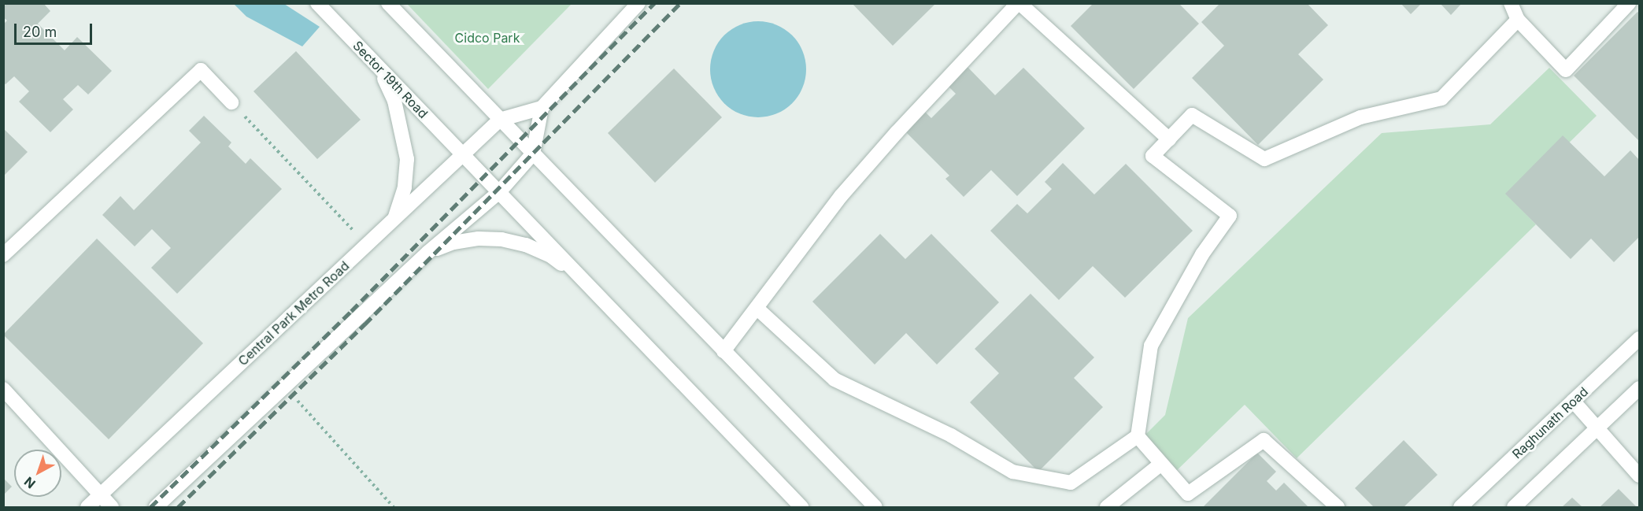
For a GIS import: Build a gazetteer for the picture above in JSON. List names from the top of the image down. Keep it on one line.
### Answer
{"streets":{"main road":["Sector 19th Road","Central Park Metro Road","Raghunath Road"]},"crossings":[["Sector 19th Road","Central Park Metro Road"]],"parks":["Cidco Park"],"scale_bar":"20 m","north":"bottom left"}
